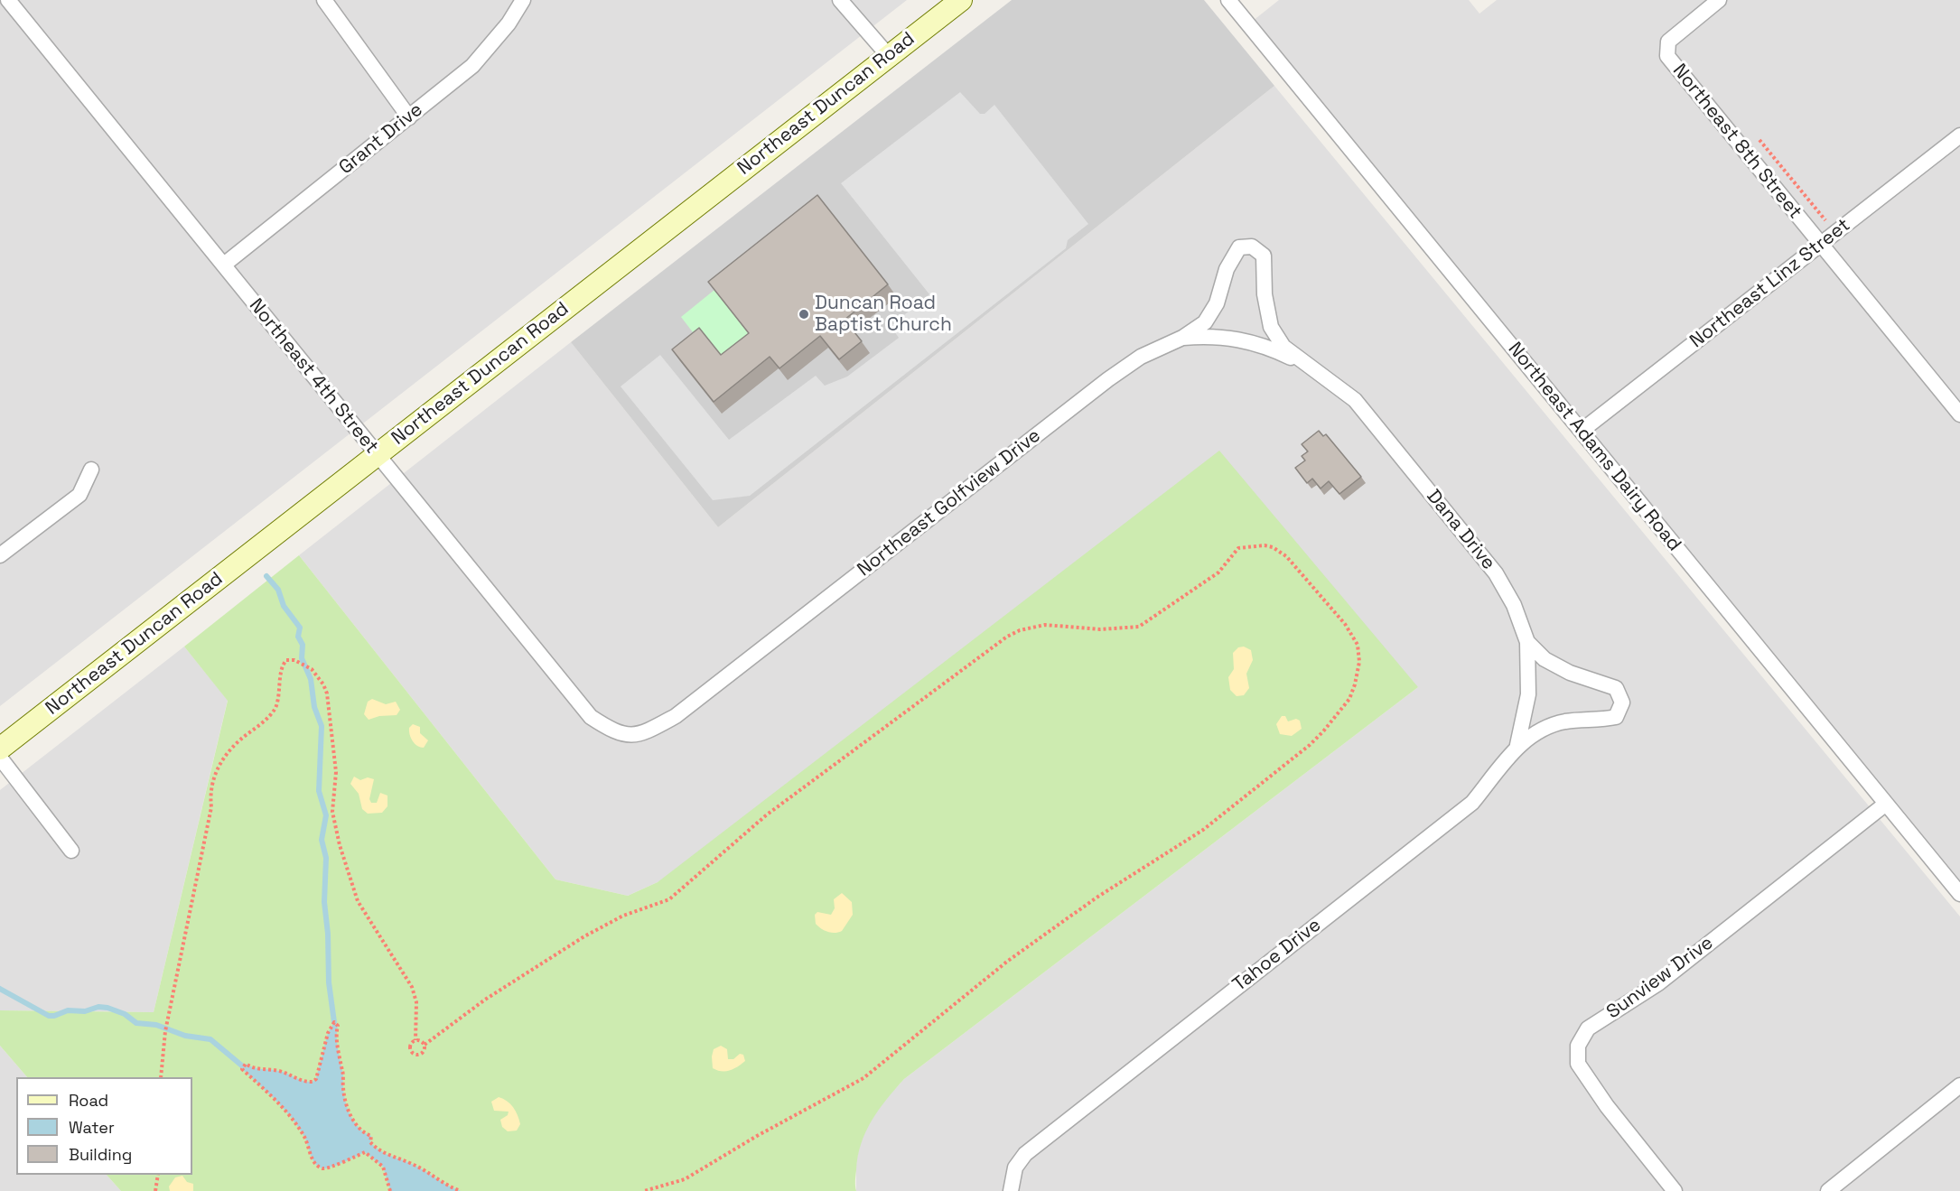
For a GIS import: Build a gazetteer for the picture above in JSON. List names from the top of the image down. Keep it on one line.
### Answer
{"streets":{"street":["Northeast Duncan Road","Grant Drive","Northeast 8th Street","Northeast Linz Street","Northeast 4th Street","Northeast Adams Dairy Road","Northeast Golfview Drive","Dana Drive","Tahoe Drive","Sunview Drive"]},"crossings":[["Northeast Duncan Road","Northeast 4th Street"],["Grant Drive","Northeast 4th Street"],["Northeast 8th Street","Northeast Linz Street"],["Northeast Linz Street","Northeast Adams Dairy Road"],["Northeast 4th Street","Northeast Golfview Drive"],["Northeast Adams Dairy Road","Sunview Drive"],["Northeast Golfview Drive","Dana Drive"],["Dana Drive","Tahoe Drive"]],"places":["Duncan Road Baptist Church"],"legend":["Road","Water","Building"]}
